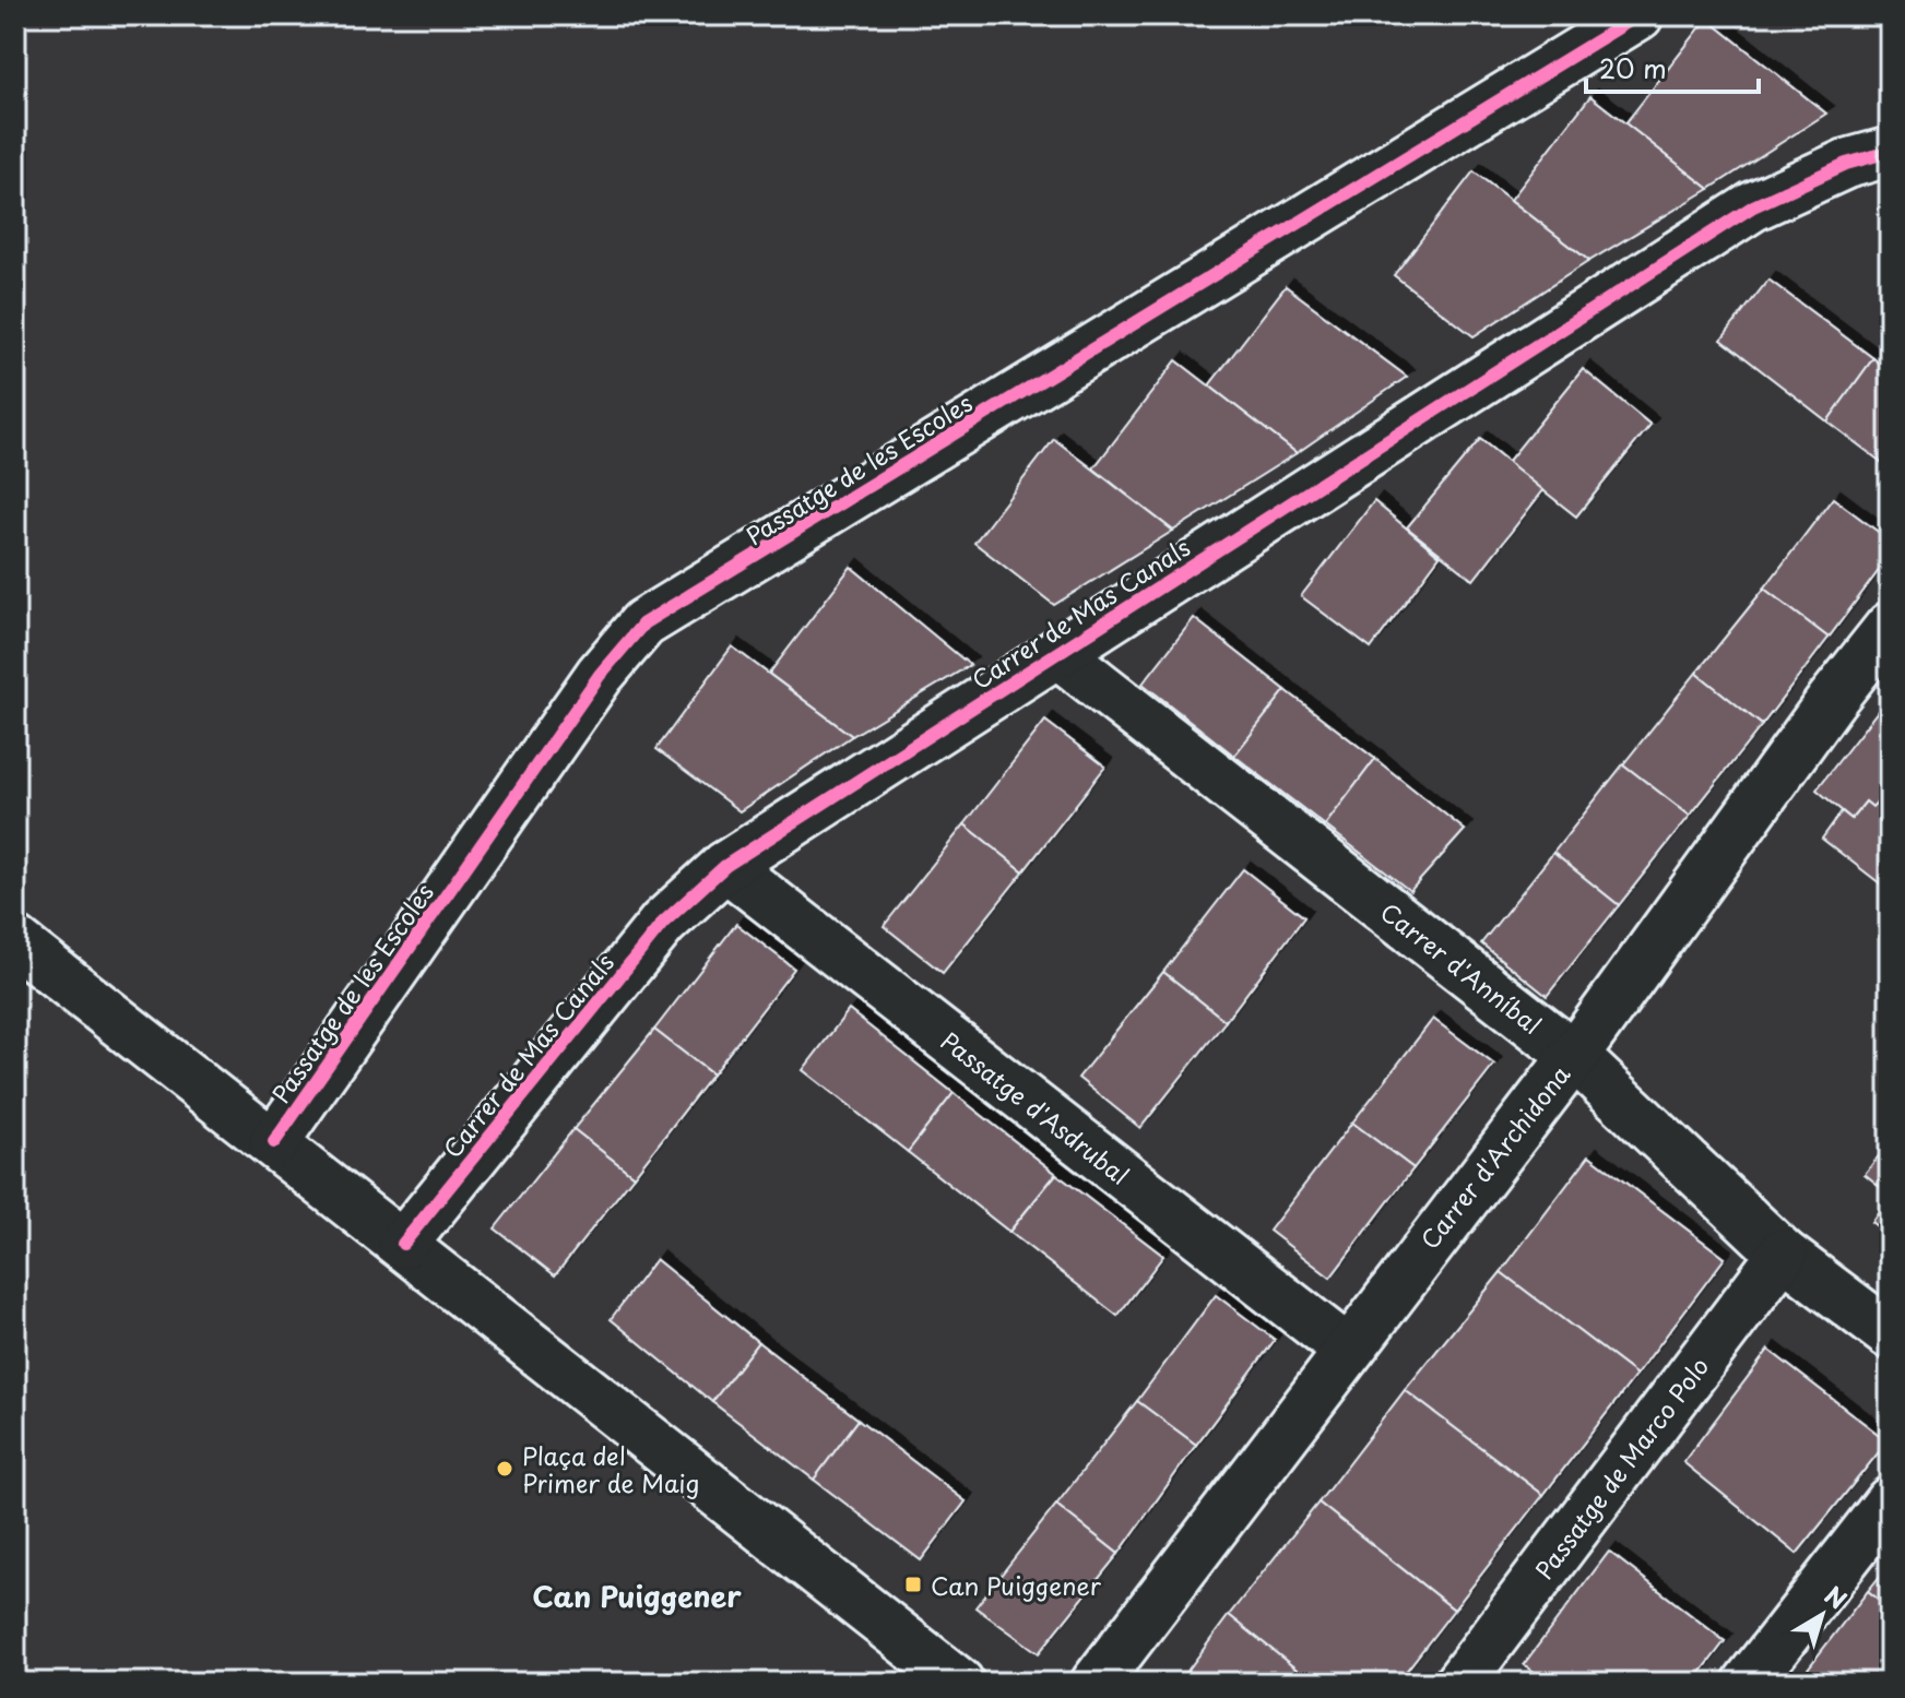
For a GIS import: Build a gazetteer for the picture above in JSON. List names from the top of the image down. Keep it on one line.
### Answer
{"streets":{"street":["Passatge de les Escoles","Carrer de Mas Canals","Carrer d'Anníbal","Passatge d'Asdrubal","Carrer d'Archidona","Passatge de Marco Polo"]},"crossings":[["Carrer de Mas Canals","Carrer d'Anníbal"],["Carrer de Mas Canals","Passatge d'Asdrubal"],["Carrer d'Anníbal","Carrer d'Archidona"],["Carrer d'Anníbal","Passatge de Marco Polo"],["Passatge d'Asdrubal","Carrer d'Archidona"]],"districts":["Can Puiggener"],"places":{"other":["Plaça del Primer de Maig"],"transit":["Can Puiggener"]},"scale_bar":"20 m","north":"top right"}
